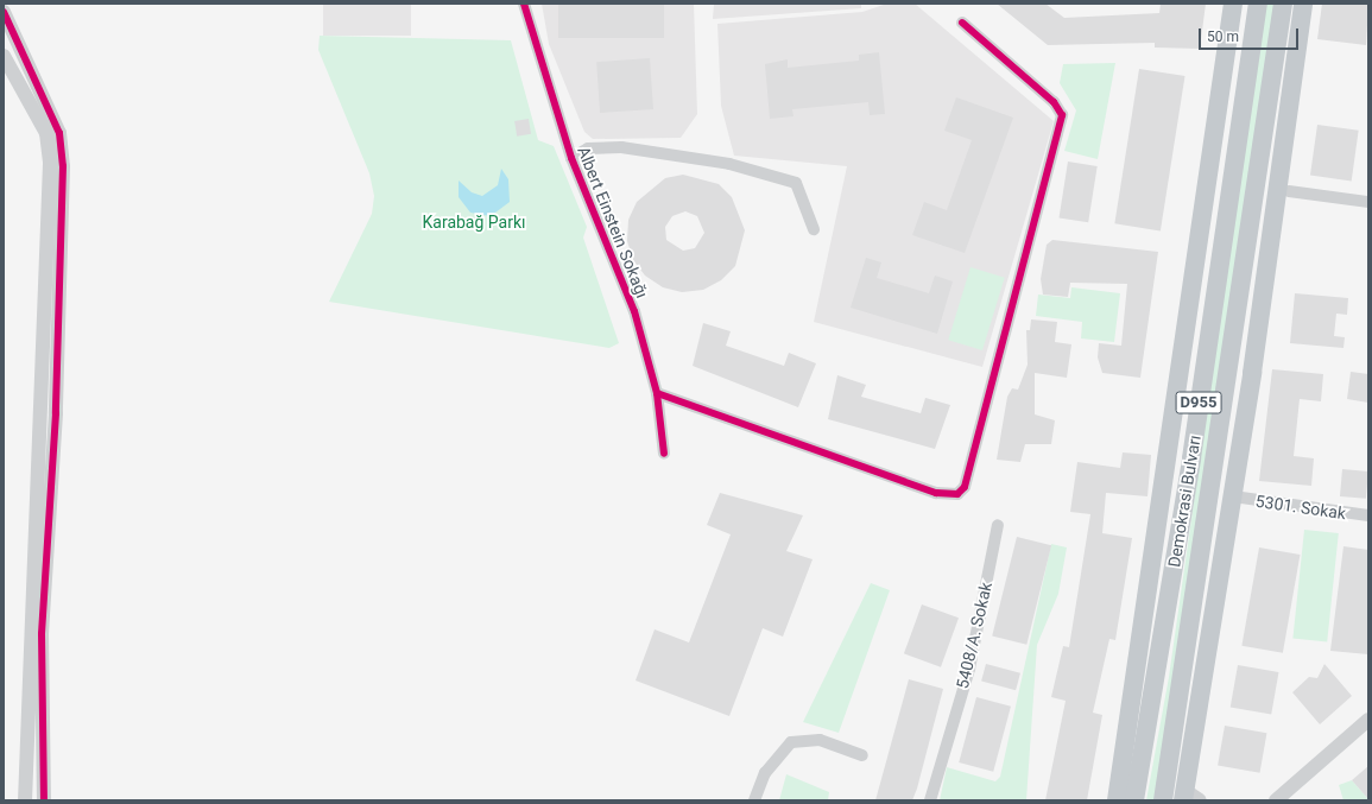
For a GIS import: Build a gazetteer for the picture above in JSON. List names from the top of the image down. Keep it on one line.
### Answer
{"streets":{"highway":["D955","Demokrasi Bulvarı"],"street":["Albert Einstein Sokağı","5301. Sokak","5408/A. Sokak"]},"parks":["Karabağ Parkı"],"scale_bar":"50 m"}
